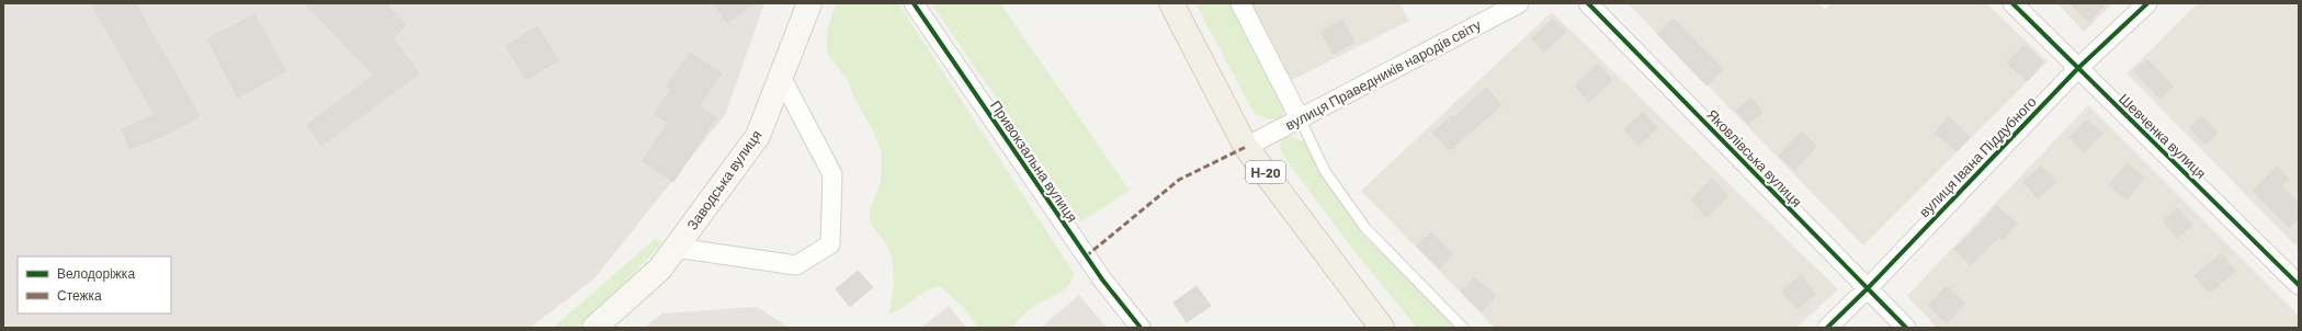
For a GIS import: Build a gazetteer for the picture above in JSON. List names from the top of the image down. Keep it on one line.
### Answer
{"streets":{"main road":["Н-20"],"street":["вулиця Праведників народів світу","Шевченка вулиця","вулиця Івана Піддубного","Яковлівська вулиця","Привокзальна вулиця","Заводська вулиця"]},"crossings":[["вулиця Праведників народів світу","Н-20"],["Шевченка вулиця","вулиця Івана Піддубного"],["вулиця Івана Піддубного","Яковлівська вулиця"]],"legend":["Велодоріжка","Стежка"]}
